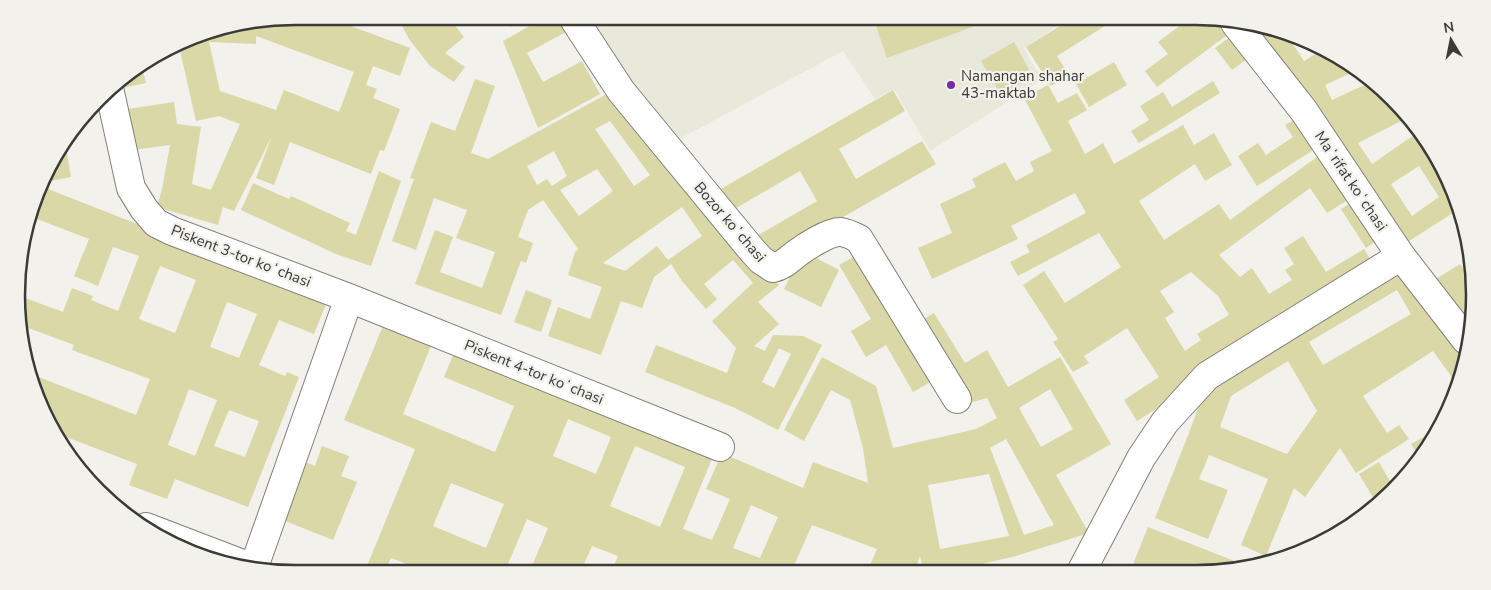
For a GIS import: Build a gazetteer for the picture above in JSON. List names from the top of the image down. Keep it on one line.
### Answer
{"streets":{"street":["Maʻrifat koʻchasi","Bozor koʻchasi","Piskent 3-tor koʻchasi","Piskent 4-tor koʻchasi"]},"crossings":[["Piskent 3-tor koʻchasi","Piskent 4-tor koʻchasi"]],"places":["Namangan shahar 43-maktab"],"north":"top"}
